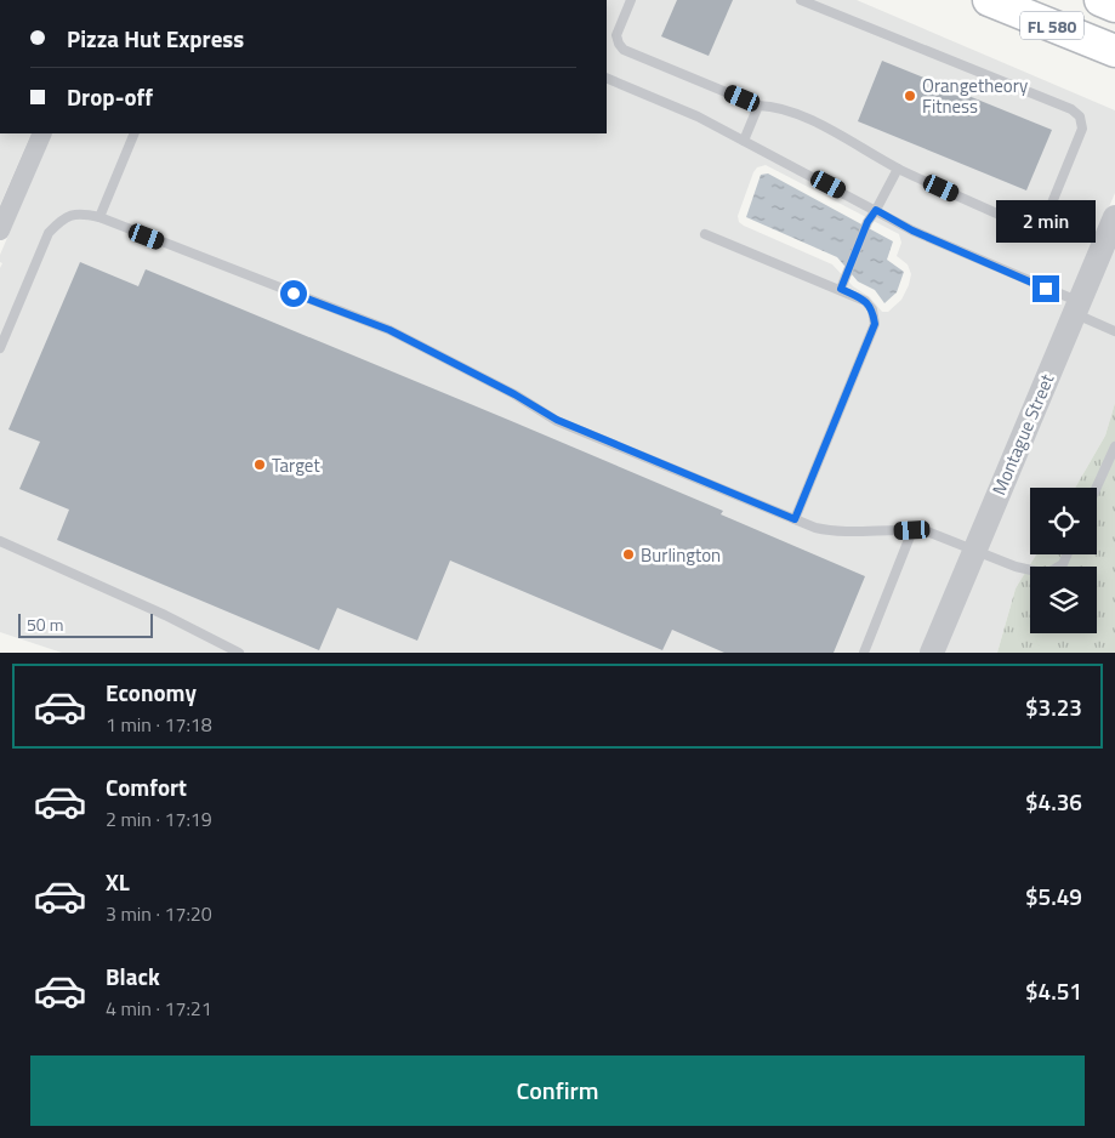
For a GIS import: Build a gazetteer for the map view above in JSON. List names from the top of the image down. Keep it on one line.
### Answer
{"streets":{"main road":["FL 580"],"street":["Montague Street"]},"places":["Orangetheory Fitness","Target","Burlington"],"scale_bar":"50 m","page":{"banner":["Pizza Hut Express","Drop-off"],"bubble":"2 min","scale":"50 m","list":[{"name":"Economy","note":"1 min · 17:18","value":"$3.23"},{"name":"Comfort","note":"2 min · 17:19","value":"$4.36"},{"name":"XL","note":"3 min · 17:20","value":"$5.49"},{"name":"Black","note":"4 min · 17:21","value":"$4.51"}],"buttons":"Confirm"}}
